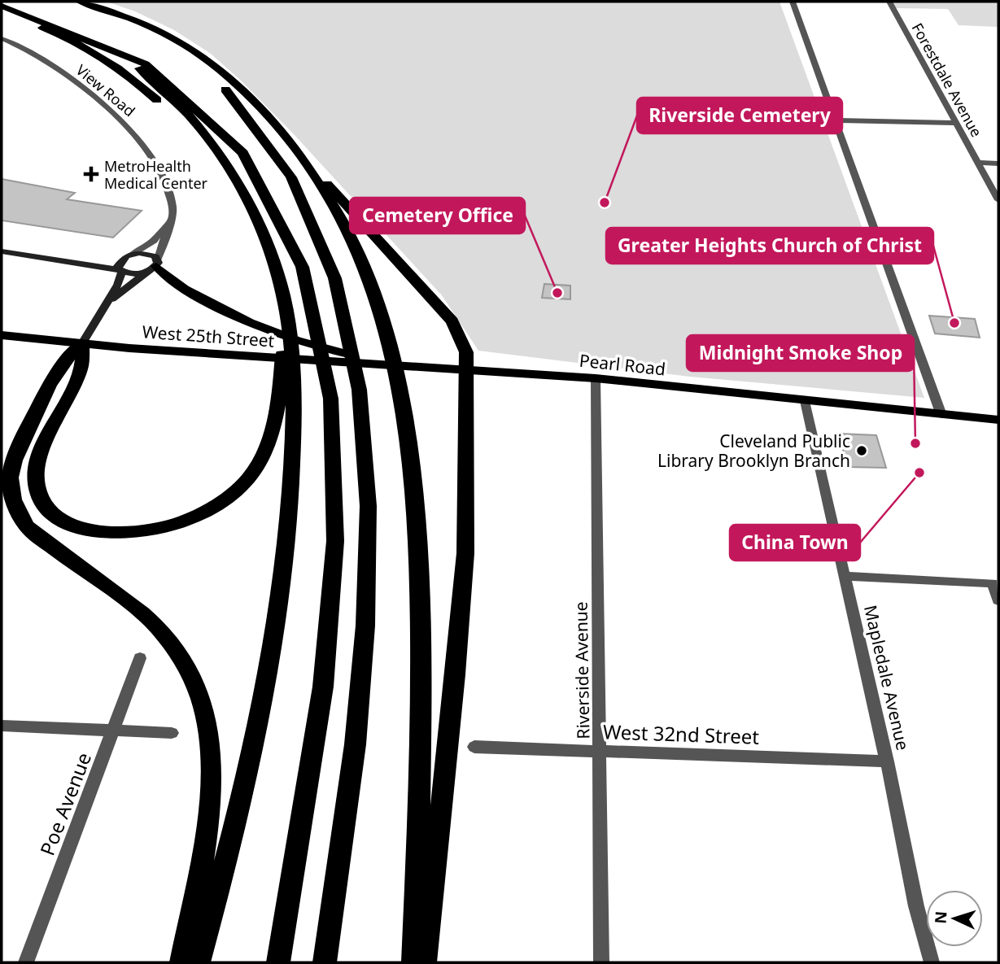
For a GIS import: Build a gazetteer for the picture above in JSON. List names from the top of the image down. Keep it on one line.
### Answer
{"streets":{"main road":["West 25th Street","Pearl Road"],"street":["Forestdale Avenue","View Road","Riverside Avenue","Mapledale Avenue","West 32nd Street","Poe Avenue"]},"crossings":[["West 25th Street","Pearl Road"],["Pearl Road","Riverside Avenue"],["Pearl Road","Mapledale Avenue"],["Riverside Avenue","West 32nd Street"],["Mapledale Avenue","West 32nd Street"]],"places":{"health":["MetroHealth Medical Center"],"other":["Riverside Cemetery","Cemetery Office","Greater Heights Church of Christ","Midnight Smoke Shop","Cleveland Public Library Brooklyn Branch","China Town"]},"north":"left"}
